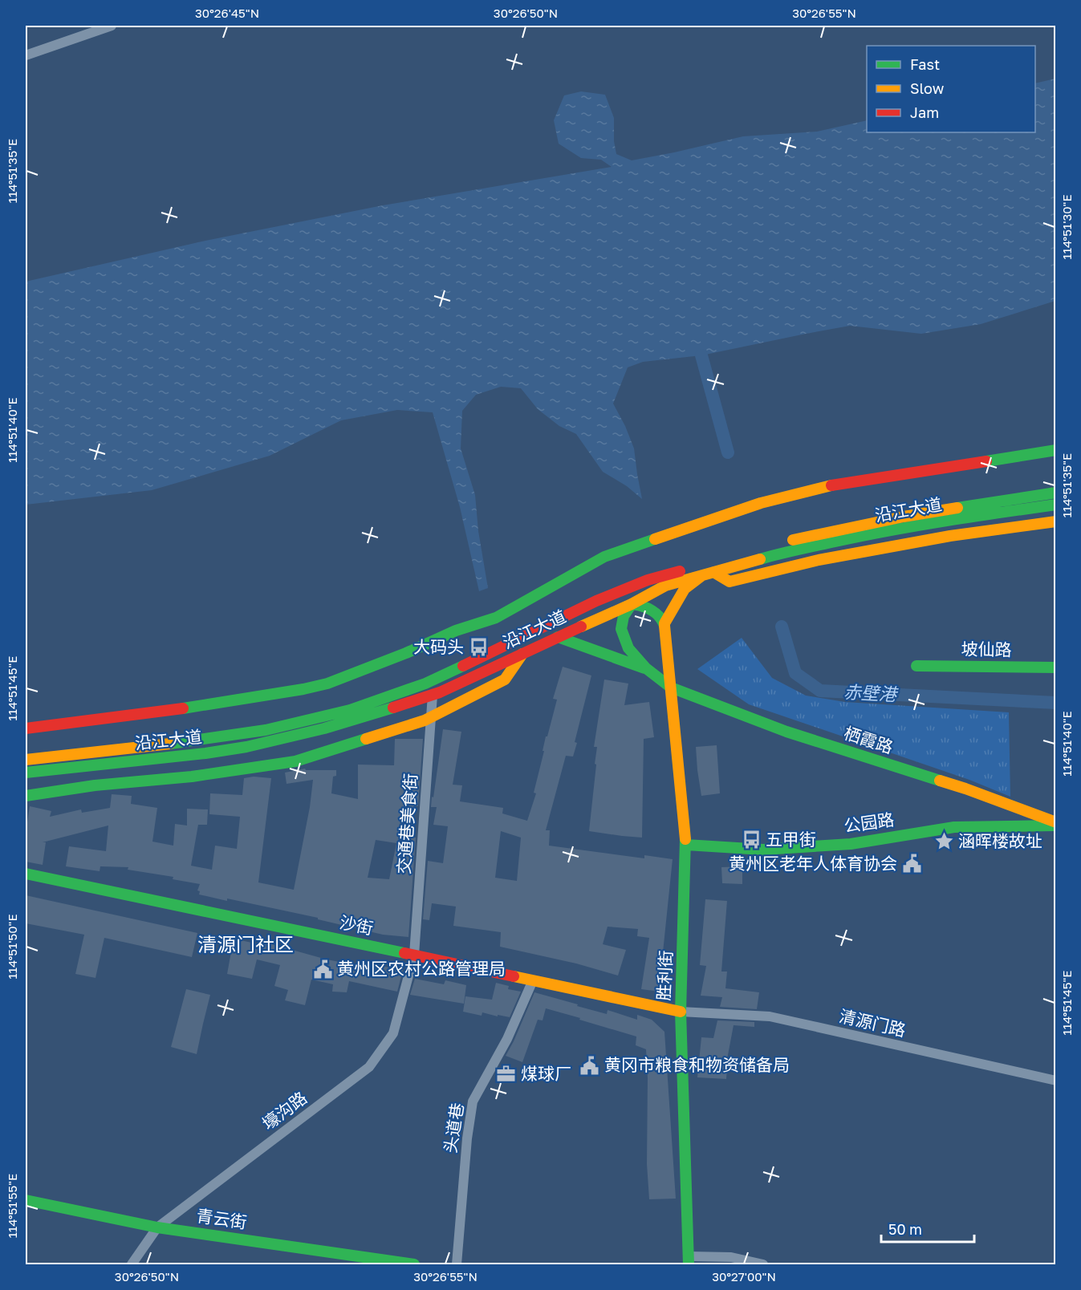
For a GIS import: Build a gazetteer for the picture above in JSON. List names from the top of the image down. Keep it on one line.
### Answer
{"streets":{"street":["沿江大道","坡仙路","栖霞路","公园路","交通巷美食街","沙街","胜利街","清源门路","壕沟路","头道巷","青云街"]},"crossings":[["沿江大道","交通巷美食街"],["栖霞路","公园路"],["栖霞路","胜利街"],["公园路","胜利街"],["交通巷美食街","沙街"],["交通巷美食街","壕沟路"],["沙街","胜利街"],["沙街","清源门路"],["沙街","壕沟路"],["沙街","头道巷"],["胜利街","清源门路"],["壕沟路","青云街"]],"districts":["清源门社区"],"water":["赤壁港"],"places":{"bus stop":["大码头","五甲街"],"place":["涵晖楼故址"],"public building":["黄州区老年人体育协会","黄州区农村公路管理局","黄冈市粮食和物资储备局"],"office":["煤球厂"]},"legend":["Fast","Slow","Jam"],"scale_bar":"50 m","coordinates":["30°26'45\"N","30°26'50\"N","30°26'55\"N","114°51'35\"E","114°51'30\"E","114°51'40\"E","114°51'45\"E","114°51'50\"E","114°51'55\"E","30°27'00\"N"]}
